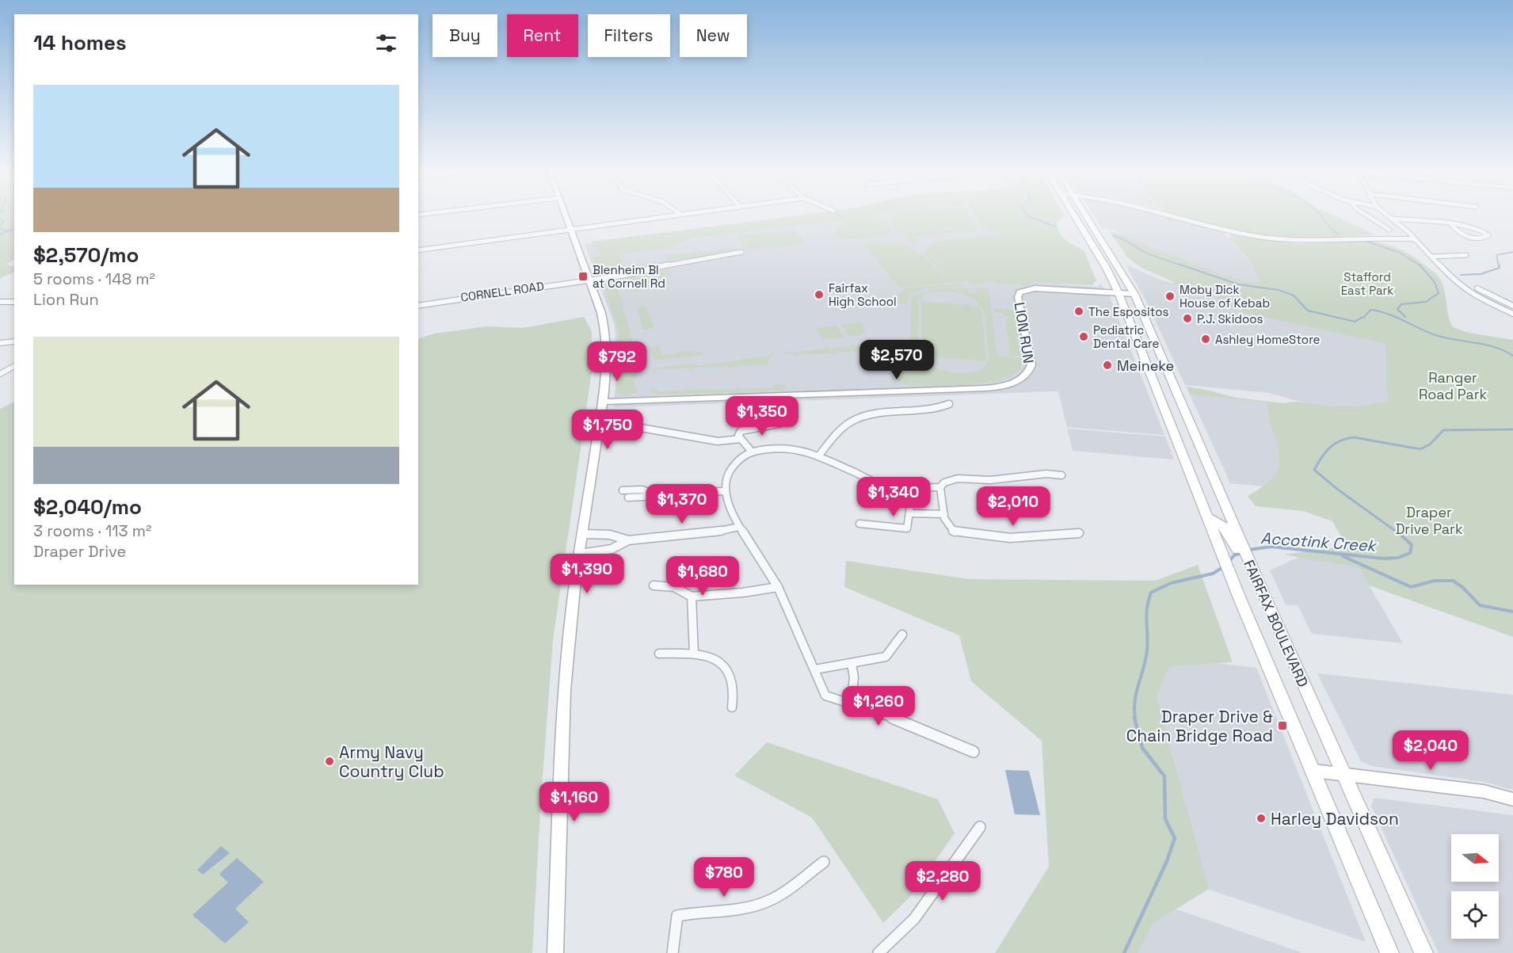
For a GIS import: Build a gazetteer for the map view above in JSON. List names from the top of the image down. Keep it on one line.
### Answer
{"streets":{"main road":["LION RUN","FAIRFAX BOULEVARD"],"street":["CORNELL ROAD"]},"crossings":[["LION RUN","FAIRFAX BOULEVARD"]],"water":["Accotink Creek"],"parks":["Stafford East Park","Ranger Road Park","Draper Drive Park"],"places":{"transit":["Blenheim Bl at Cornell Rd","Draper Drive & Chain Bridge Road"],"other":["Fairfax High School","Moby Dick House of Kebab","The Espositos","P.J. Skidoos","Pediatric Dental Care","Ashley HomeStore","Meineke","Army Navy Country Club","Harley Davidson"]},"north":"right","page":{"chip":["Buy","Rent","Filters","New"],"heading":"14 homes","list":[{"name":"$2,570/mo","note":"5 rooms · 148 m² · Lion Run"},{"name":"$2,040/mo","note":"3 rooms · 113 m² · Draper Drive"}],"price":["$2,570","$792","$1,350","$1,750","$1,340","$1,370","$2,010","$1,390","$1,680","$1,260","$2,040","$1,160","$780","$2,280"]}}
